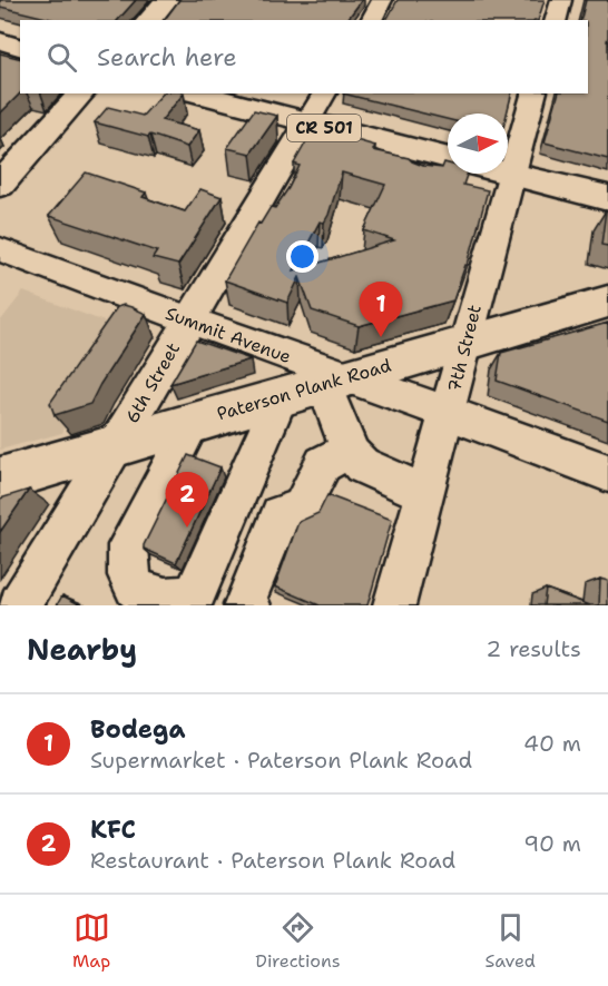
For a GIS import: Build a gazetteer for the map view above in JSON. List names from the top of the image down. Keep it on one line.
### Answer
{"streets":{"main road":["CR 501","Paterson Plank Road"],"street":["Summit Avenue","7th Street","6th Street"]},"crossings":[["CR 501","6th Street"],["Summit Avenue","7th Street"],["Summit Avenue","6th Street"],["Summit Avenue","Paterson Plank Road"],["7th Street","Paterson Plank Road"],["6th Street","Paterson Plank Road"]],"north":"right","page":{"search":"Search here","pins":["1","2"],"heading":["Nearby","2 results"],"list":[{"mark":"1","name":"Bodega","note":"Supermarket · Paterson Plank Road","value":"40 m"},{"mark":"2","name":"KFC","note":"Restaurant · Paterson Plank Road","value":"90 m"}],"nav":["Map","Directions","Saved"]}}
